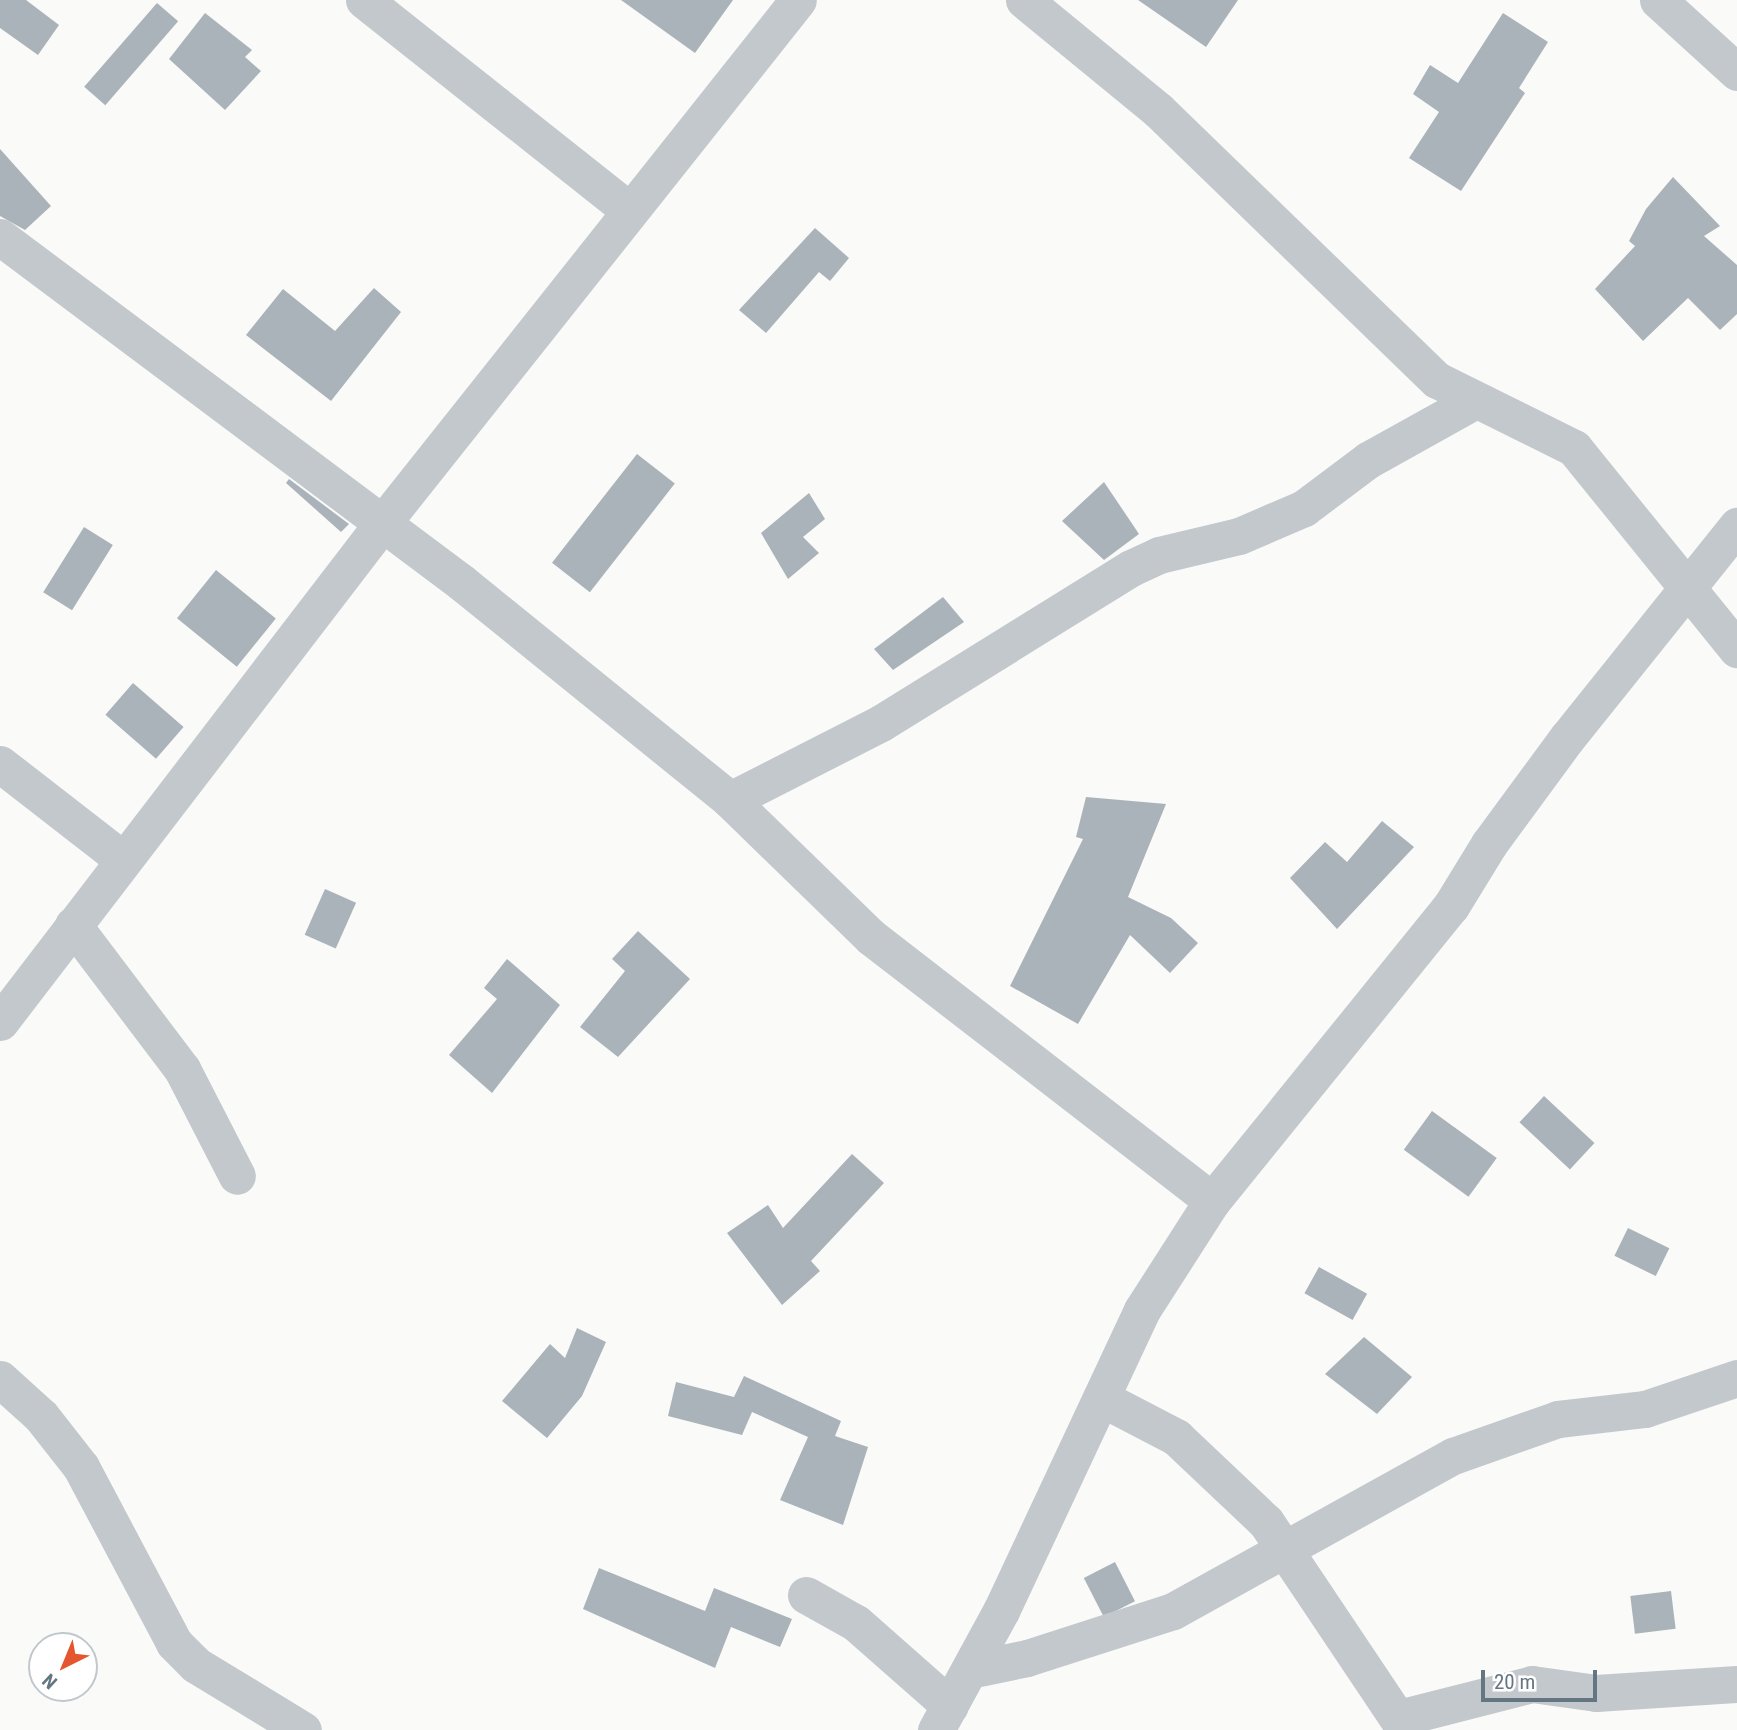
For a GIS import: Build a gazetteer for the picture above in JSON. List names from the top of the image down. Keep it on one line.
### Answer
{"scale_bar":"20 m","north":"bottom left"}
